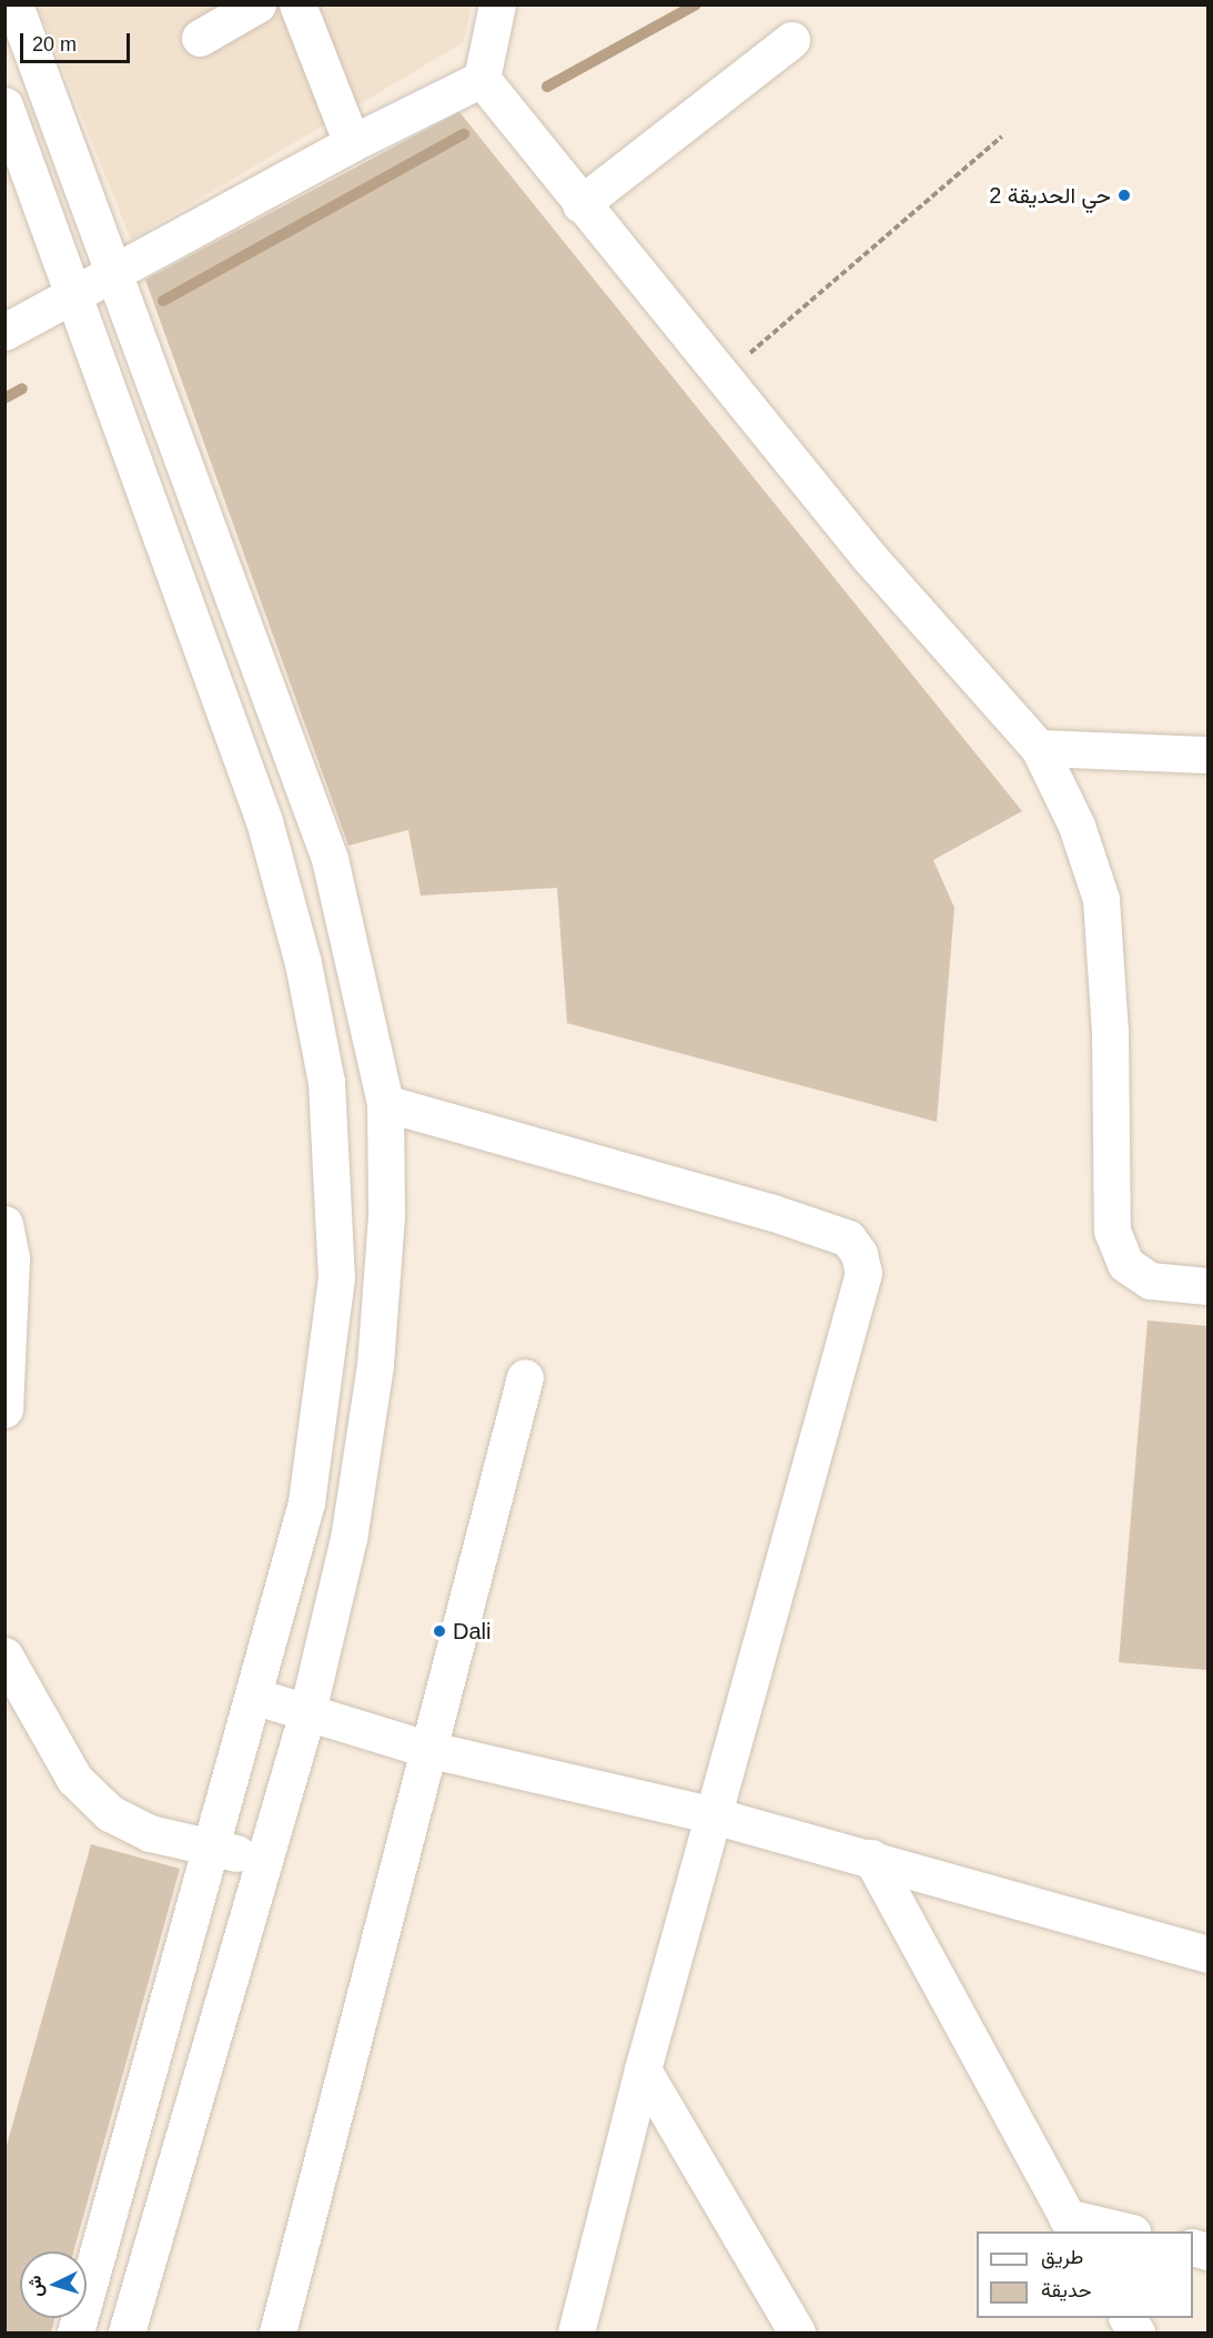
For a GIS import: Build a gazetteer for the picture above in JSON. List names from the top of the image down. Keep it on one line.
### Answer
{"places":["حي الحديقة 2","Dali"],"legend":["طريق","حديقة"],"scale_bar":"20 m","north":"left"}
